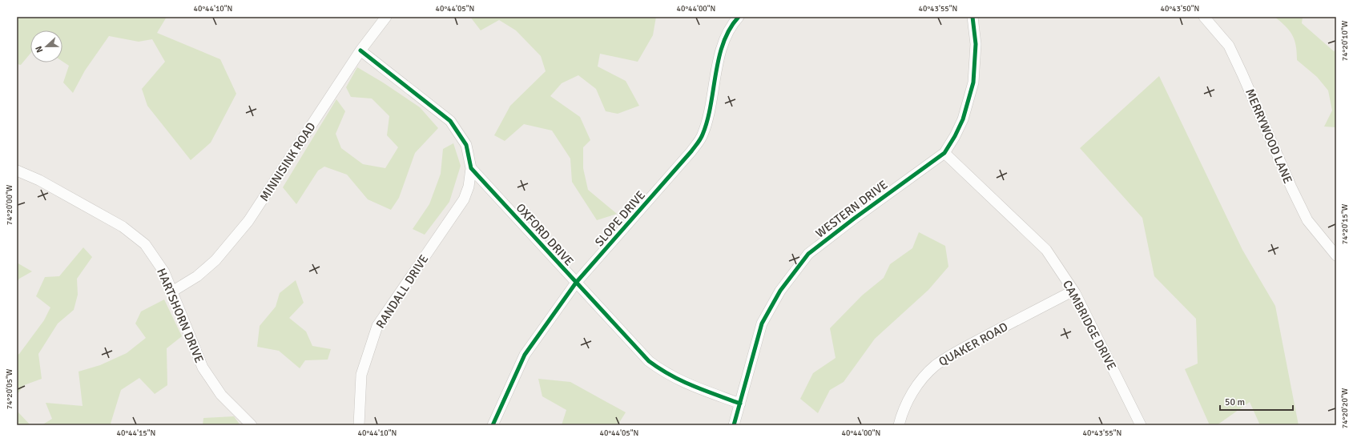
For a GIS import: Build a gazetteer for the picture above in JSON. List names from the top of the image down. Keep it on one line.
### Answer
{"streets":{"street":["MERRYWOOD LANE","MINNISINK ROAD","WESTERN DRIVE","SLOPE DRIVE","OXFORD DRIVE","RANDALL DRIVE","HARTSHORN DRIVE","CAMBRIDGE DRIVE","QUAKER ROAD"]},"crossings":[["MINNISINK ROAD","HARTSHORN DRIVE"],["WESTERN DRIVE","OXFORD DRIVE"],["WESTERN DRIVE","CAMBRIDGE DRIVE"],["SLOPE DRIVE","OXFORD DRIVE"],["OXFORD DRIVE","RANDALL DRIVE"],["CAMBRIDGE DRIVE","QUAKER ROAD"]],"scale_bar":"50 m","north":"left","coordinates":["40°44'10\"N","40°44'05\"N","40°44'00\"N","40°43'55\"N","40°43'50\"N","74°20'10\"W","74°20'00\"W","74°20'15\"W","74°20'05\"W","74°20'20\"W","40°44'15\"N"]}
